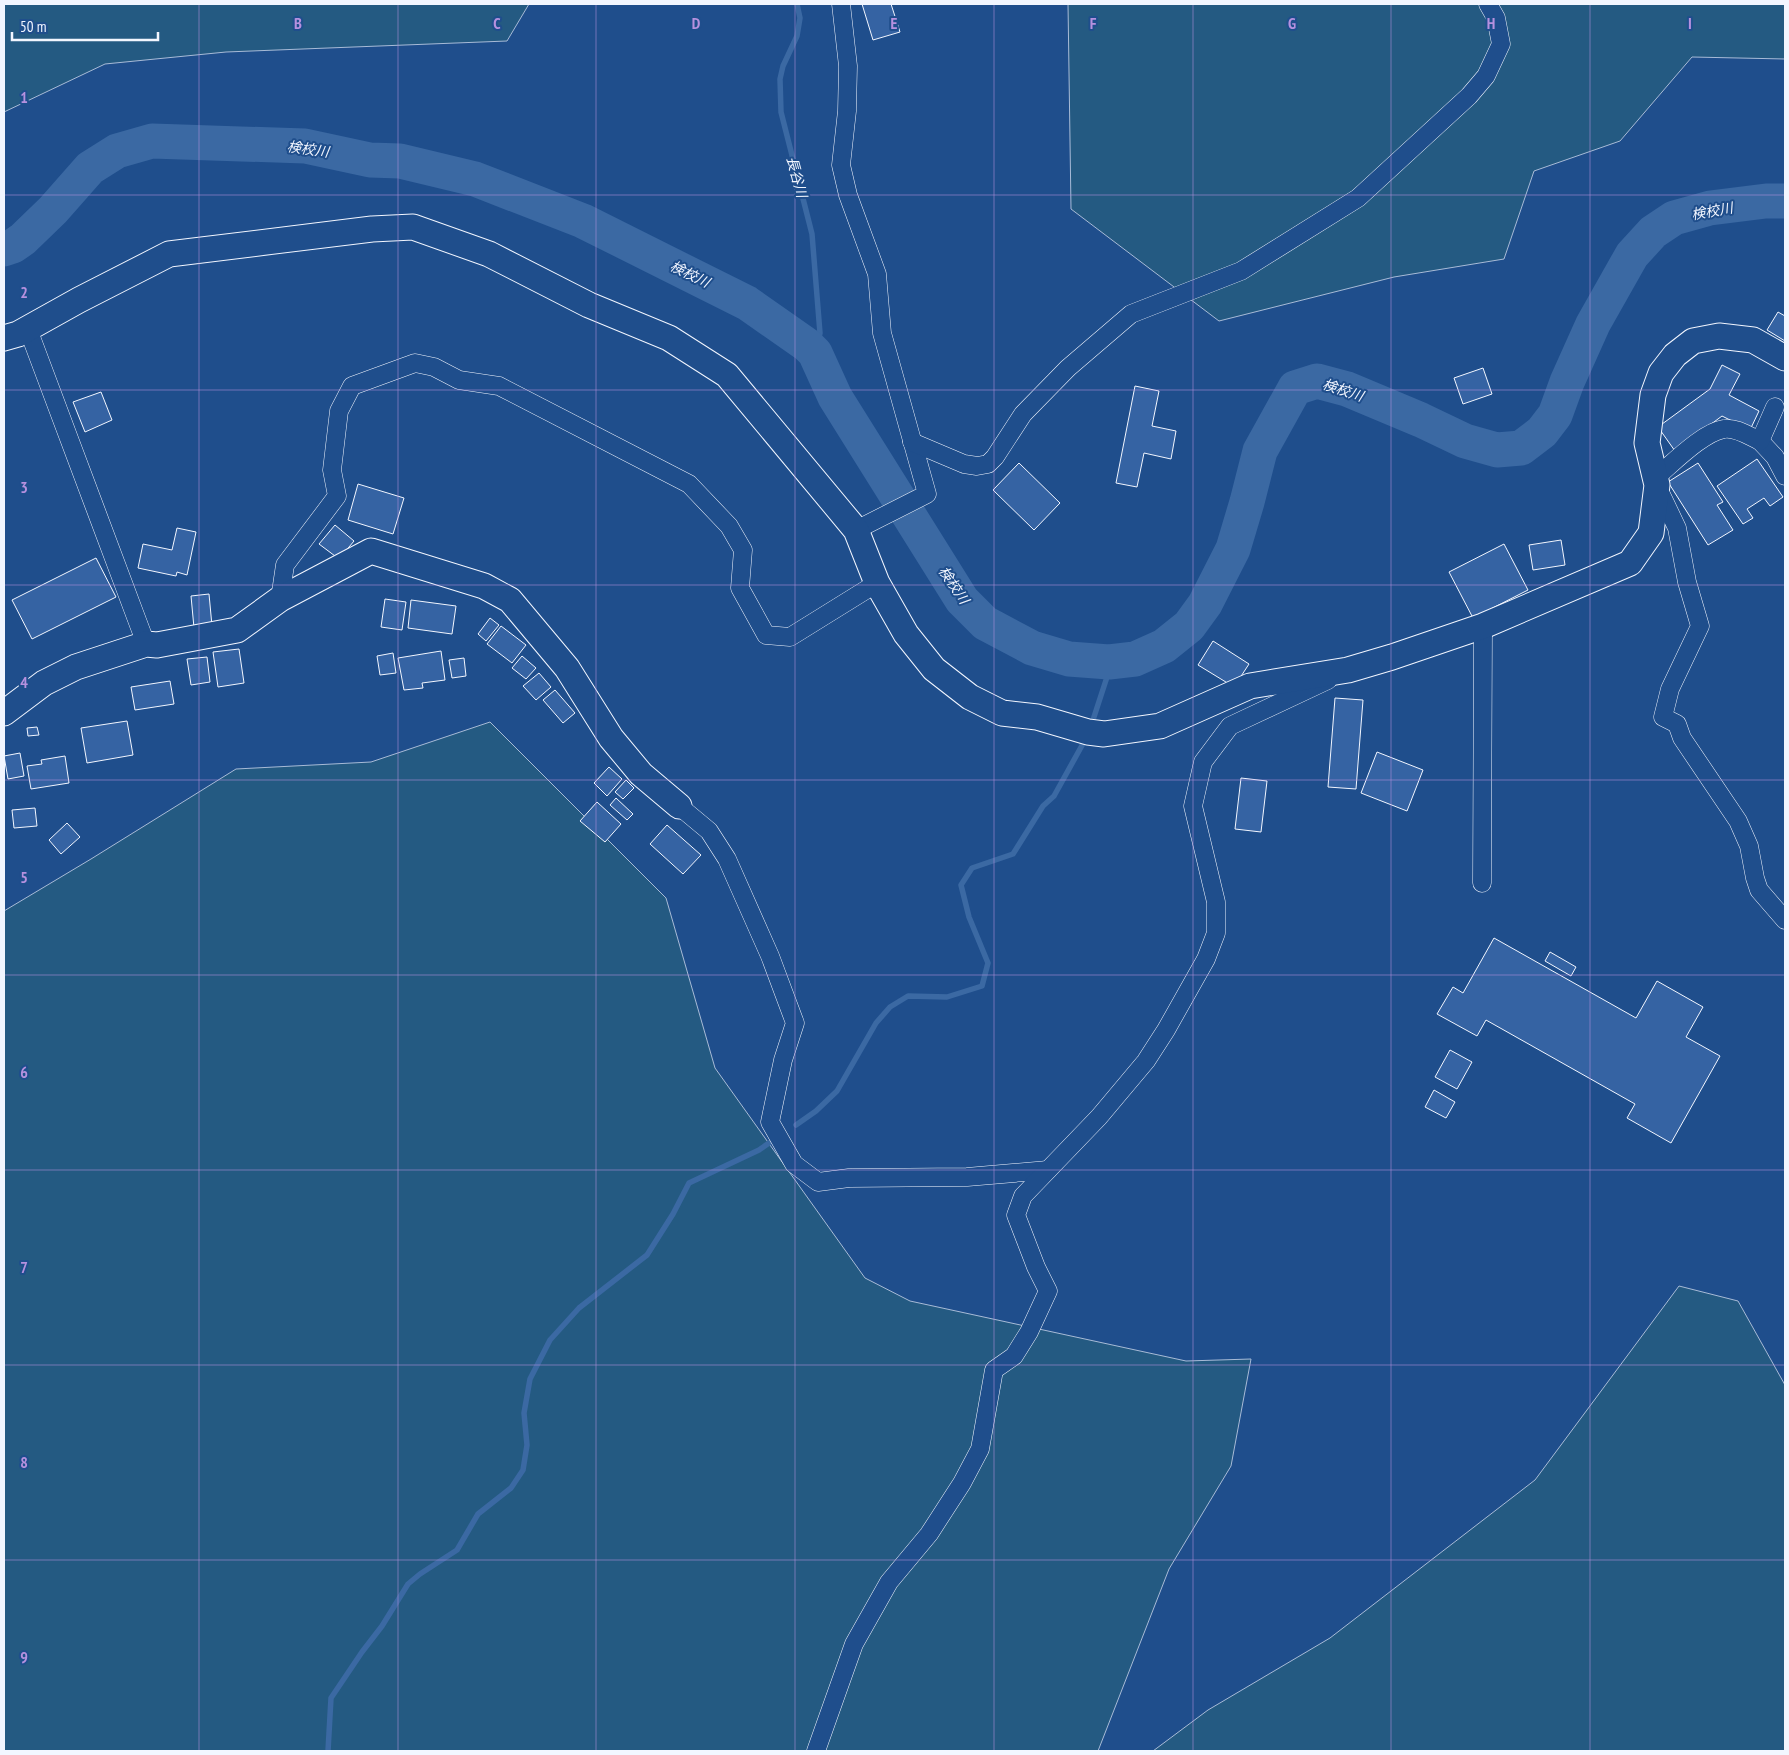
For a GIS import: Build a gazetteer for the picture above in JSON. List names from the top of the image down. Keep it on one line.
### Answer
{"water":["検校川","長谷川"],"scale_bar":"50 m","grid":{"columns":["B","C","D","E","F","G","H","I"],"rows":["1","2","3","4","5","6","7","8","9"]}}
